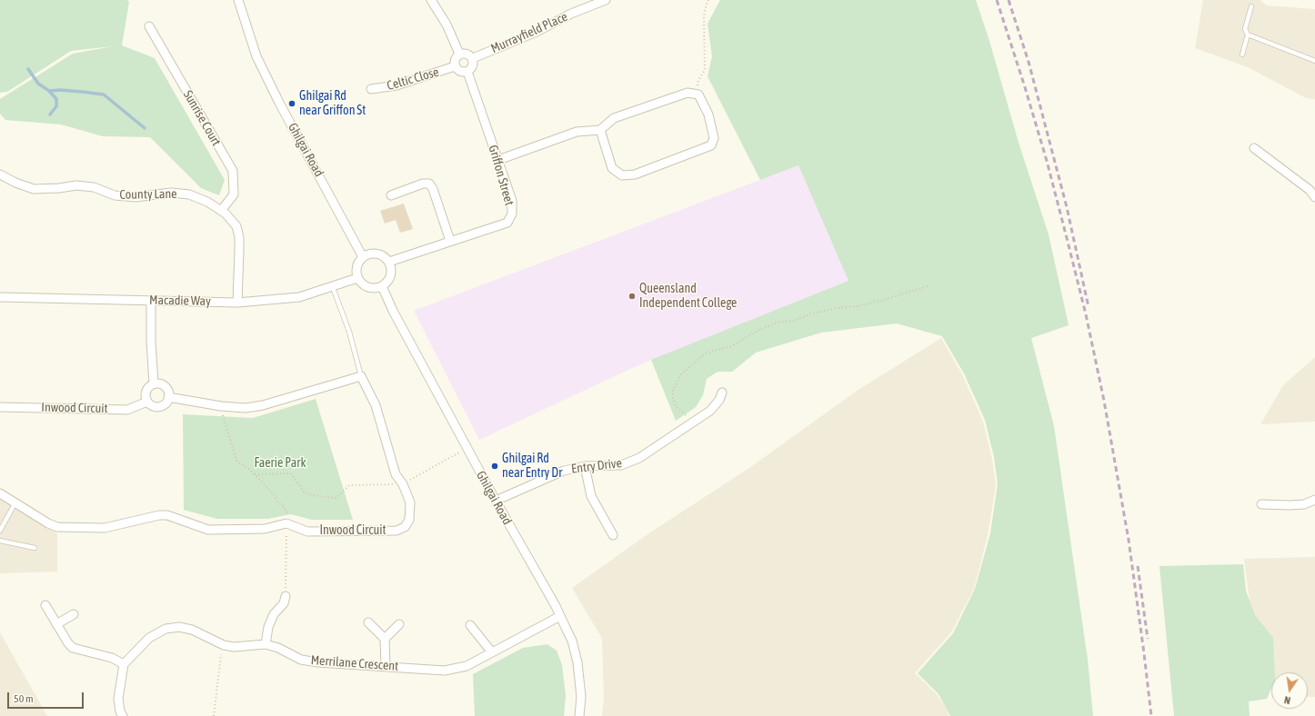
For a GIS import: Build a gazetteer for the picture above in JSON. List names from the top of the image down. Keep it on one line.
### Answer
{"streets":{"street":["Murrayfield Place","Celtic Close","Sunrise Court","Ghilgai Road","Griffon Street","County Lane","Macadie Way","Inwood Circuit","Entry Drive","Merrilane Crescent"]},"crossings":[["Murrayfield Place","Celtic Close"],["Murrayfield Place","Griffon Street"],["Celtic Close","Griffon Street"],["Sunrise Court","County Lane"],["Ghilgai Road","Griffon Street"],["Ghilgai Road","Macadie Way"],["Ghilgai Road","Entry Drive"],["Ghilgai Road","Merrilane Crescent"],["Griffon Street","Macadie Way"],["County Lane","Macadie Way"]],"parks":["Faerie Park"],"places":["Ghilgai Rd near Griffon St","Queensland Independent College","Ghilgai Rd near Entry Dr"],"scale_bar":"50 m","north":"bottom"}
